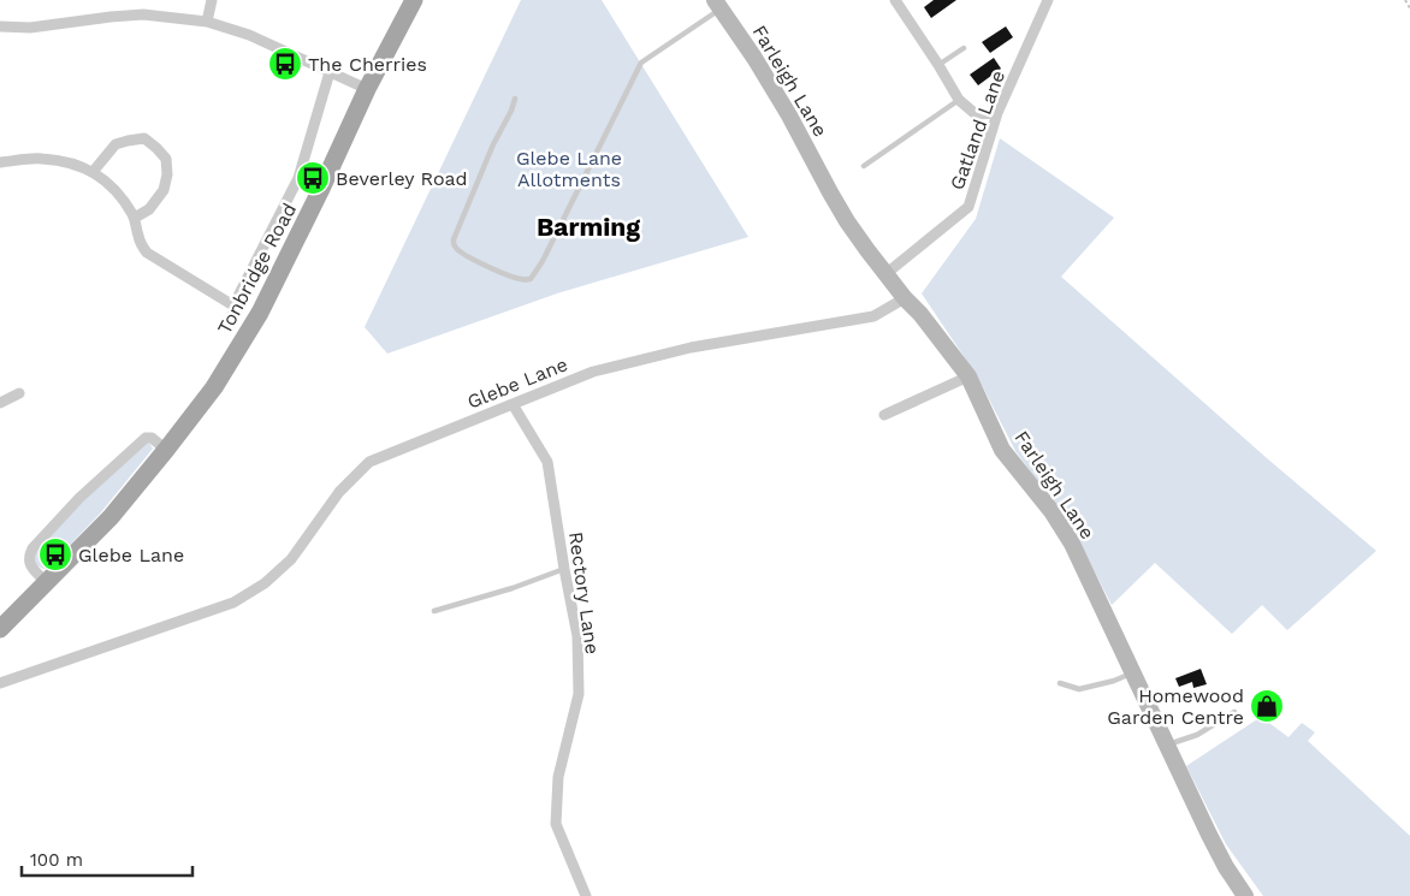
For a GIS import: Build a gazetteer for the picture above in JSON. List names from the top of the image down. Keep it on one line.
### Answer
{"streets":{"main road":["Tonbridge Road"],"street":["Farleigh Lane","Gatland Lane","Glebe Lane","Rectory Lane"]},"crossings":[["Farleigh Lane","Gatland Lane"],["Farleigh Lane","Glebe Lane"],["Glebe Lane","Rectory Lane"]],"districts":["Barming"],"parks":["Glebe Lane Allotments"],"places":{"bus stop":["The Cherries","Beverley Road","Glebe Lane"],"shop":["Homewood Garden Centre"]},"scale_bar":"100 m"}
